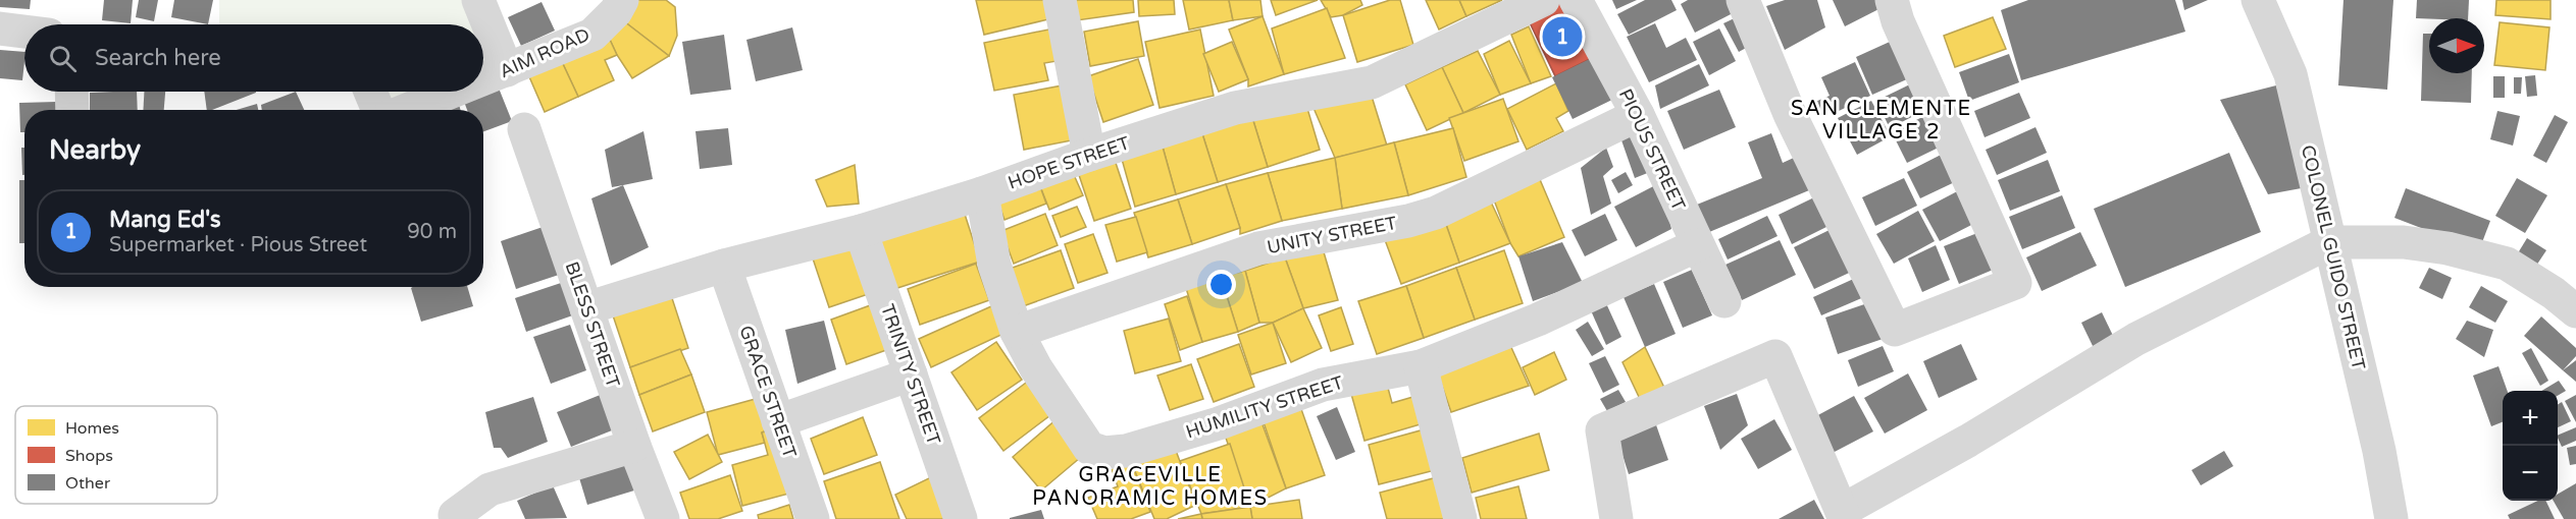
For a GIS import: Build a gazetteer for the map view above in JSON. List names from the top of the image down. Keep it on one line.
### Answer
{"streets":{"street":["AIM ROAD","PIOUS STREET","HOPE STREET","UNITY STREET","COLONEL GUIDO STREET","BLESS STREET","TRINITY STREET","GRACE STREET","HUMILITY STREET"]},"crossings":[["PIOUS STREET","UNITY STREET"],["PIOUS STREET","HUMILITY STREET"],["HOPE STREET","BLESS STREET"],["HOPE STREET","TRINITY STREET"],["HOPE STREET","GRACE STREET"],["HOPE STREET","HUMILITY STREET"],["UNITY STREET","HUMILITY STREET"]],"districts":["SAN CLEMENTE VILLAGE 2","GRACEVILLE PANORAMIC HOMES"],"legend":["Homes","Shops","Other"],"north":"right","page":{"pins":"1","search":"Search here","heading":"Nearby","list":[{"mark":"1","name":"Mang Ed's","note":"Supermarket · Pious Street","value":"90 m"}],"map_buttons":["+","−"]}}
